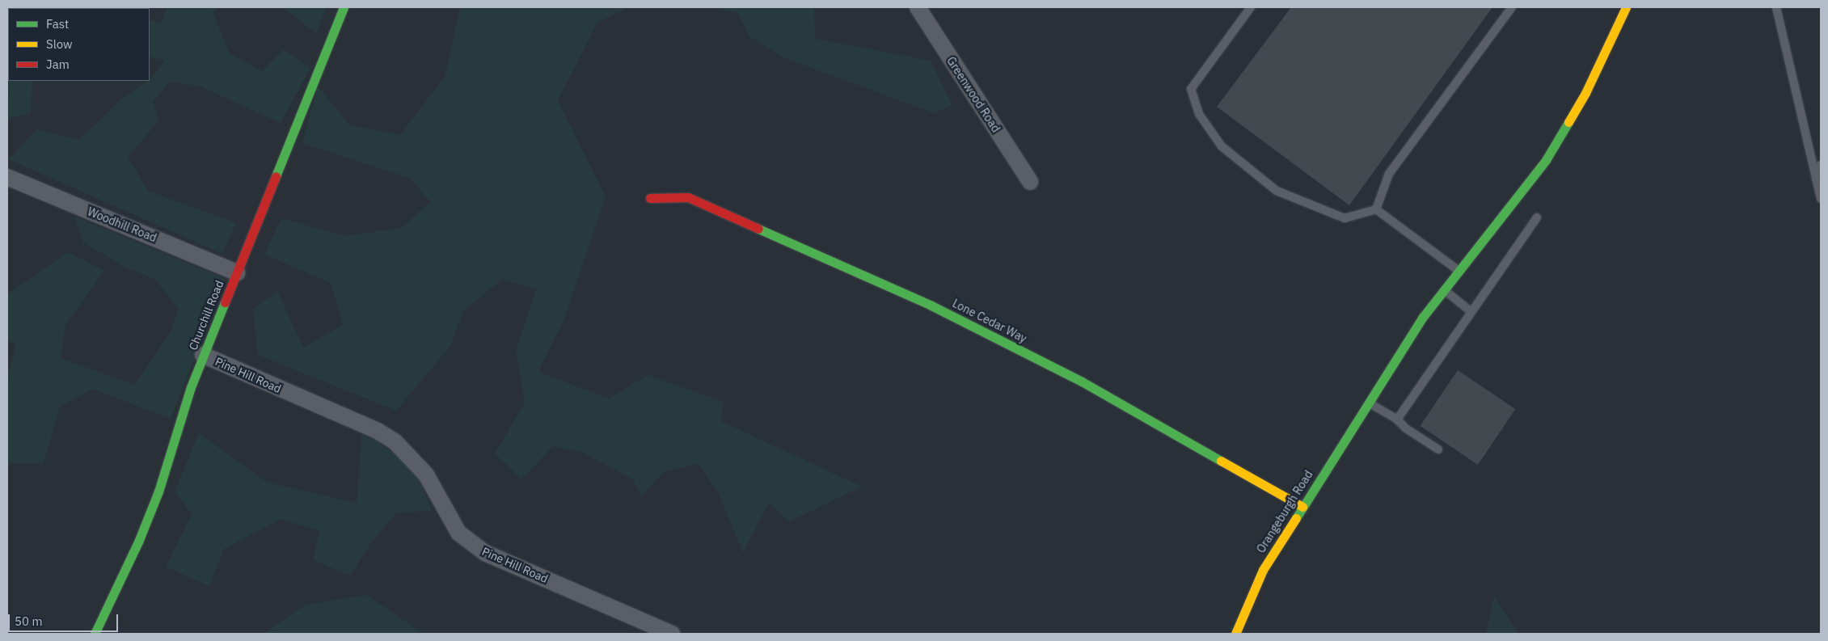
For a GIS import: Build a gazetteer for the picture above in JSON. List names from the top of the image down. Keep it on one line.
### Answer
{"streets":{"street":["Greenwood Road","Woodhill Road","Churchill Road","Lone Cedar Way","Pine Hill Road","Orangeburgh Road"]},"crossings":[["Woodhill Road","Churchill Road"],["Churchill Road","Pine Hill Road"],["Lone Cedar Way","Orangeburgh Road"]],"legend":["Fast","Slow","Jam"],"scale_bar":"50 m"}
